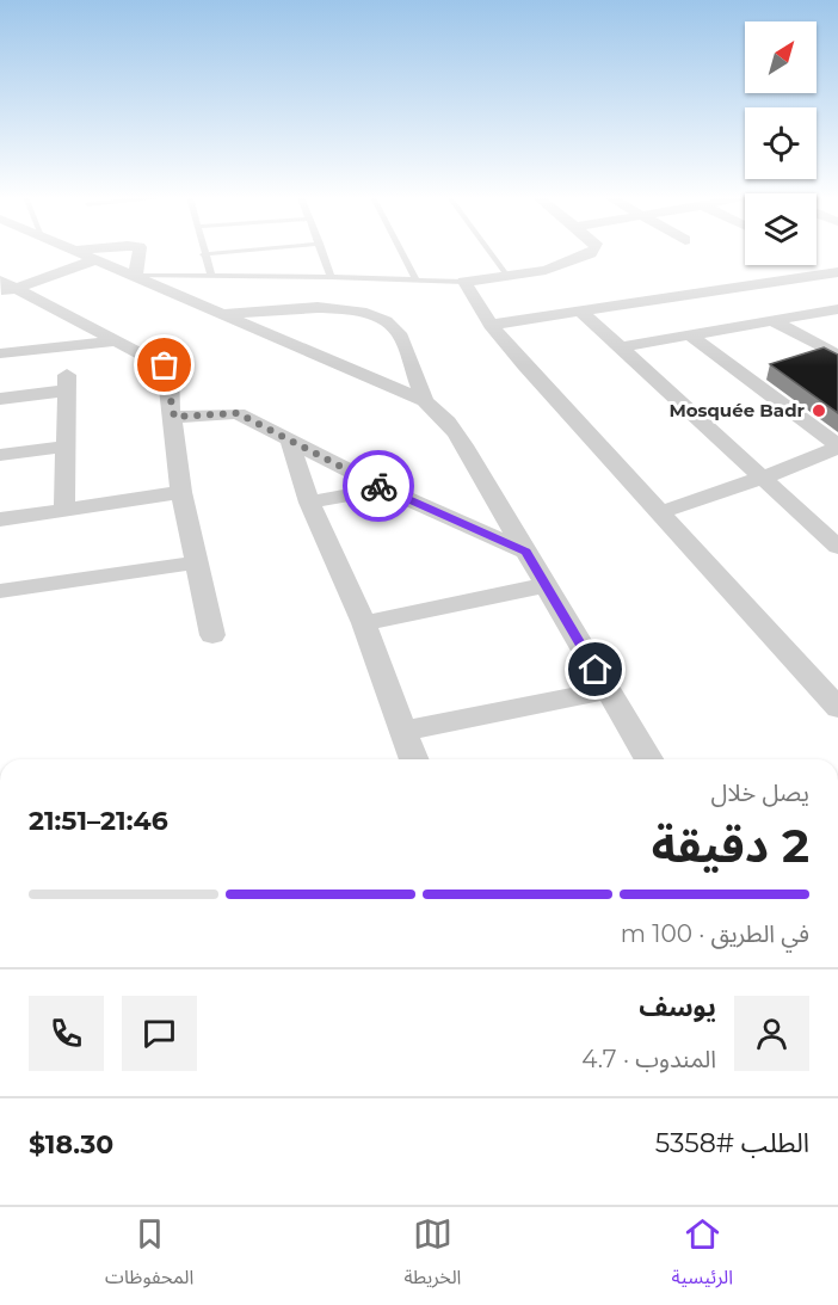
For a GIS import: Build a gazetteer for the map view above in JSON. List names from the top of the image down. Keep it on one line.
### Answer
{"places":["Mosquée Badr"],"north":"top right","page":{"heading":["2 دقيقة","يصل خلال","21:46–21:51"],"panel":["يوسف","المندوب · 4.7","الطلب #5358","$18.30"],"bar":"في الطريق · 100 m","tabs":["الرئيسية","الخريطة","المحفوظات"]}}
